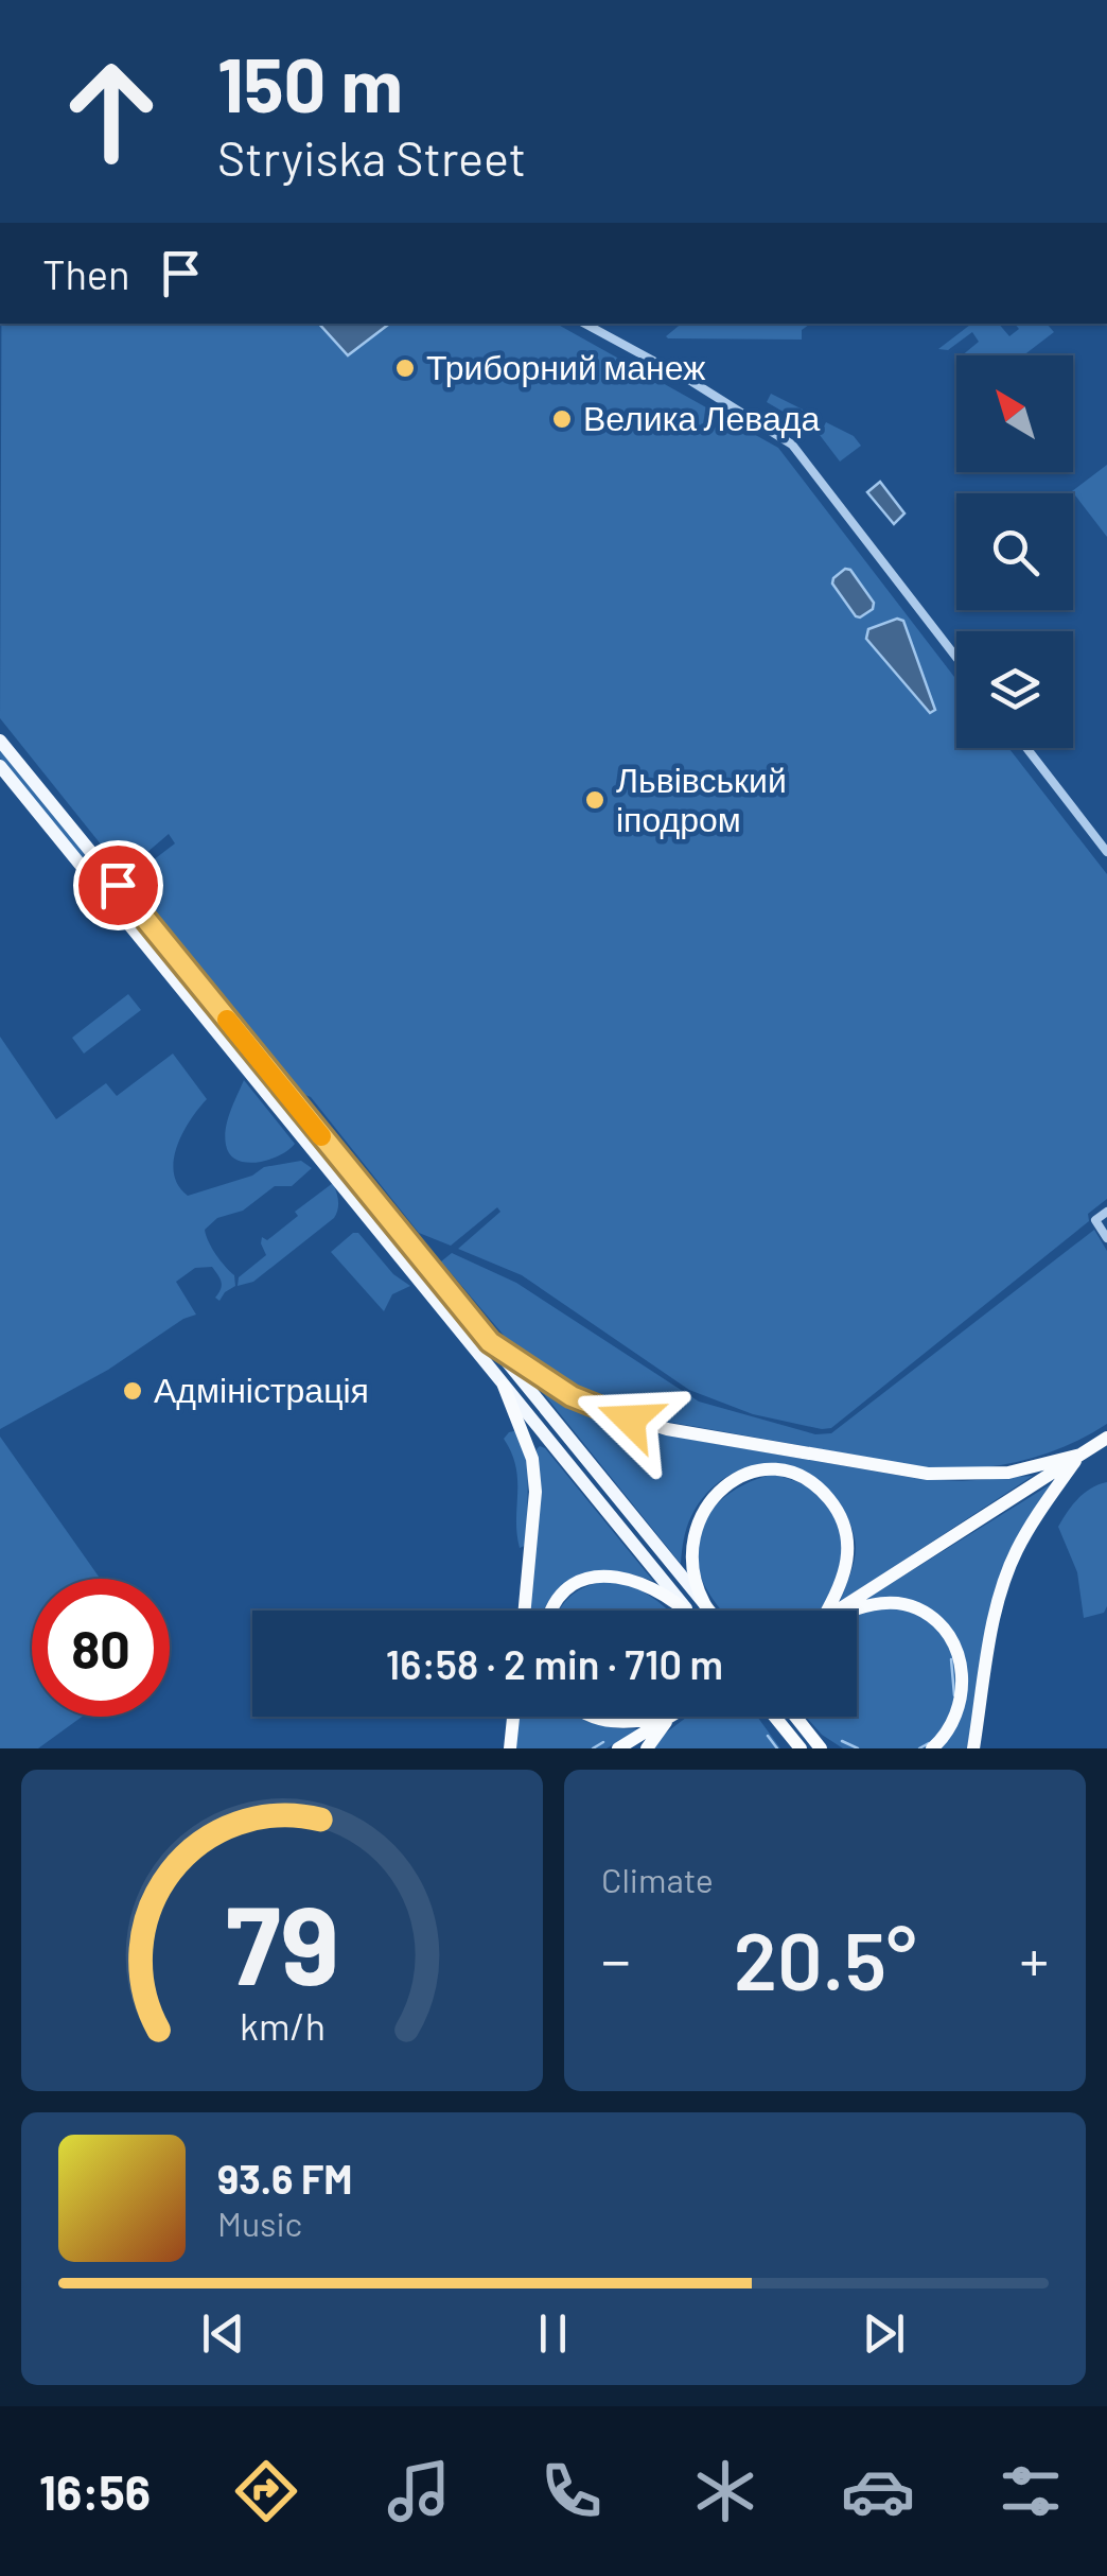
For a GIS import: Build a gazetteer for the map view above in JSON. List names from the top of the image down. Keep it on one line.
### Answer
{"places":["Триборний манеж","Велика Левада","Львівський іподром","Адміністрація"],"north":"top left","page":{"turn":["150 m","Stryiska Street"],"then":"Then","limit":"80","trip":"16:58 · 2 min · 710 m","tile":"Climate","heat":["−","20.5°","+"],"song":["93.6 FM","Music"],"tabs":"16:56","gauge":["79","km/h"]}}
